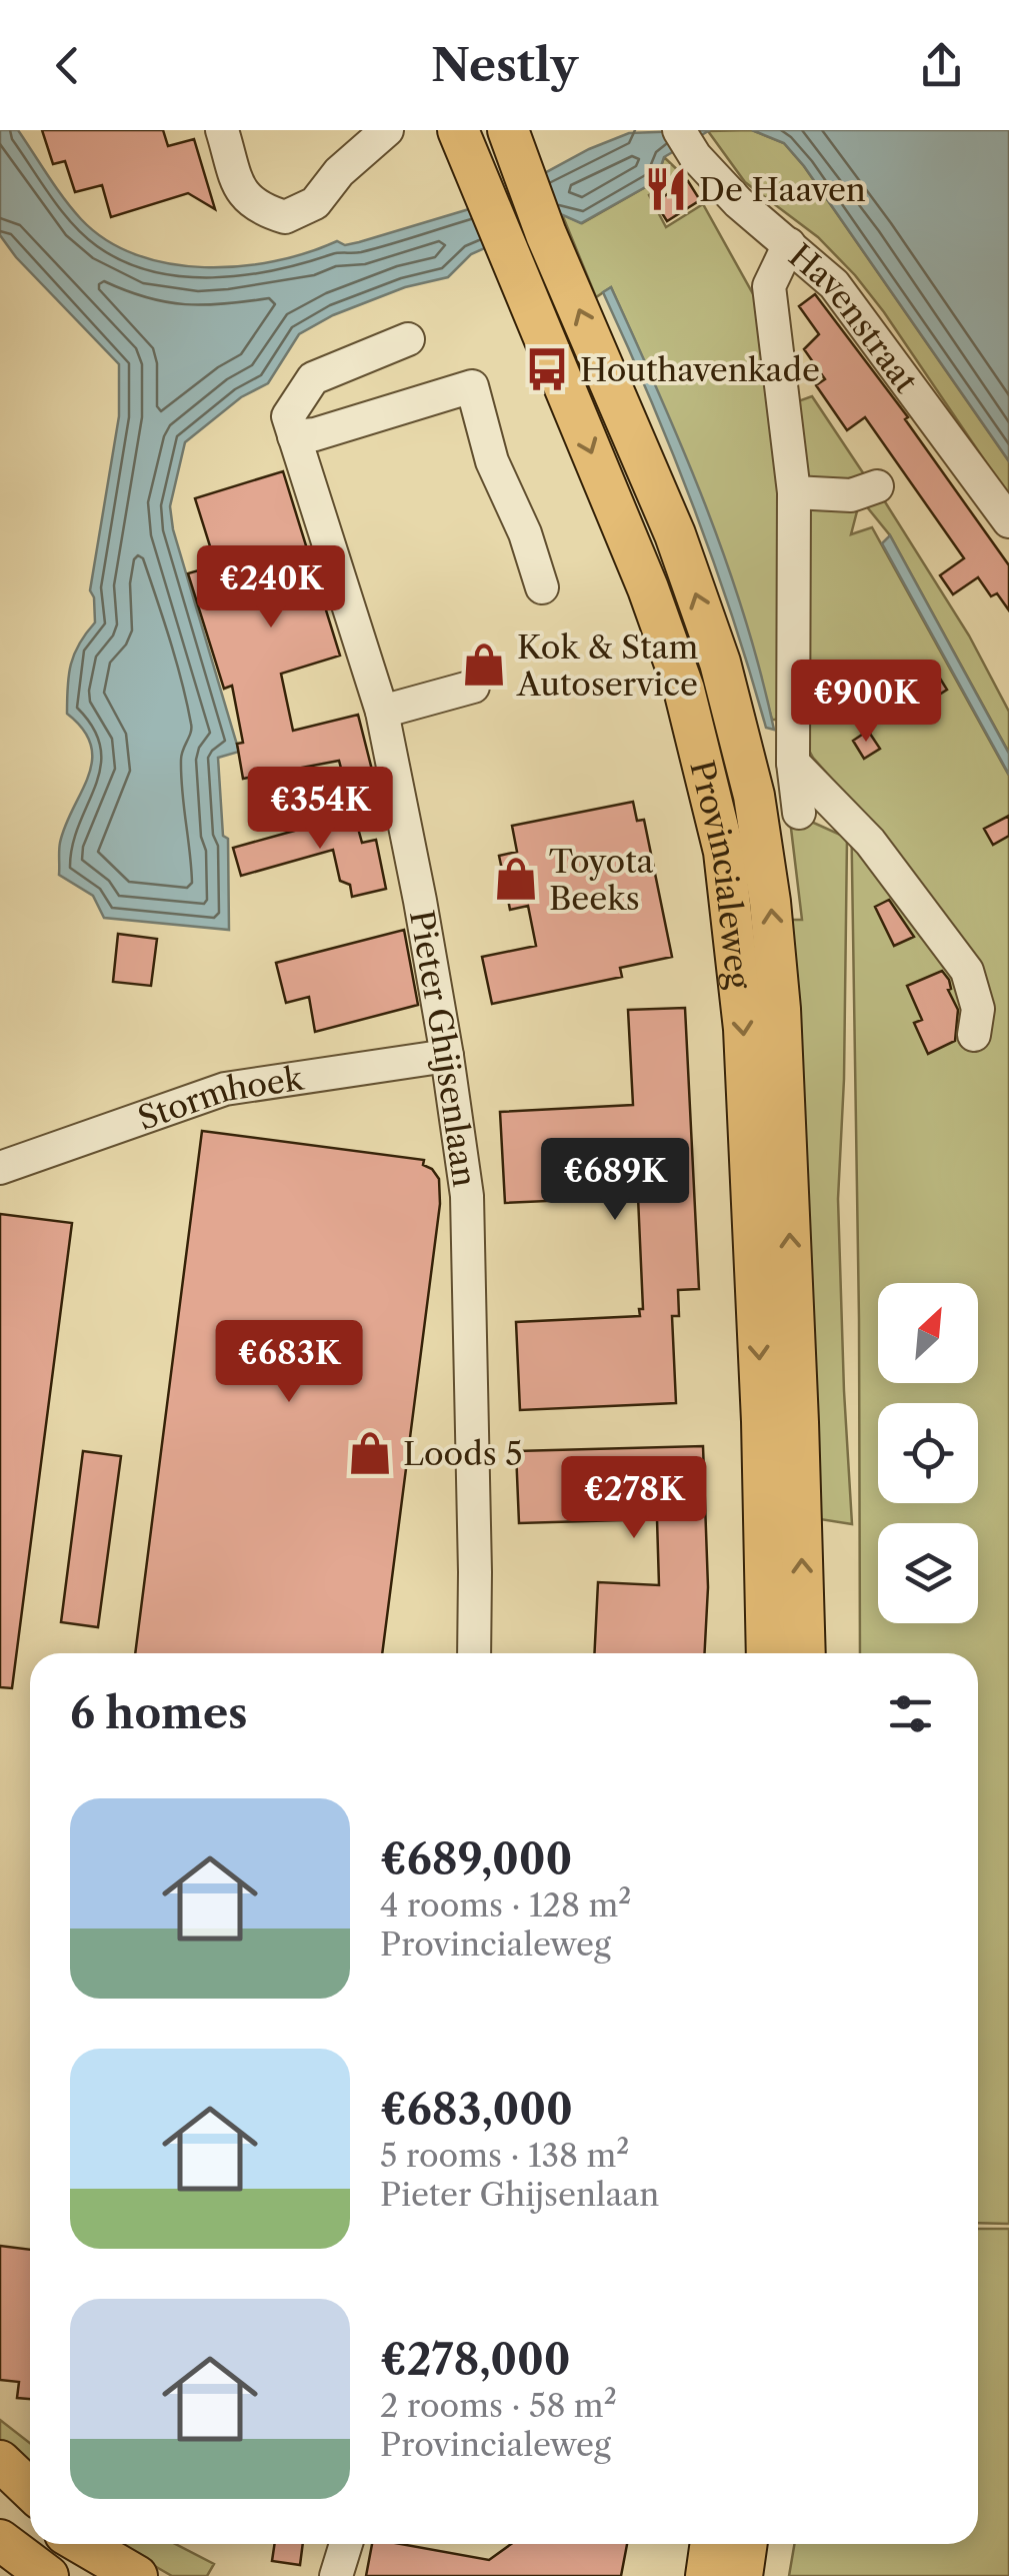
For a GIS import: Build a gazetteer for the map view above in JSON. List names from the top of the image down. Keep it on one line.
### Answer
{"streets":{"main road":["Provincialeweg"],"street":["Havenstraat","Pieter Ghijsenlaan","Stormhoek"]},"crossings":[["Pieter Ghijsenlaan","Stormhoek"]],"places":{"restaurant":["De Haaven"],"bus stop":["Houthavenkade"],"shop":["Kok & Stam Autoservice","Toyota Beeks","Loods 5"]},"north":"top right","page":{"header":"Nestly","price":["€240K","€900K","€354K","€689K","€683K","€278K"],"heading":"6 homes","list":[{"name":"€689,000","note":"4 rooms · 128 m² · Provincialeweg"},{"name":"€683,000","note":"5 rooms · 138 m² · Pieter Ghijsenlaan"},{"name":"€278,000","note":"2 rooms · 58 m² · Provincialeweg"}]}}
